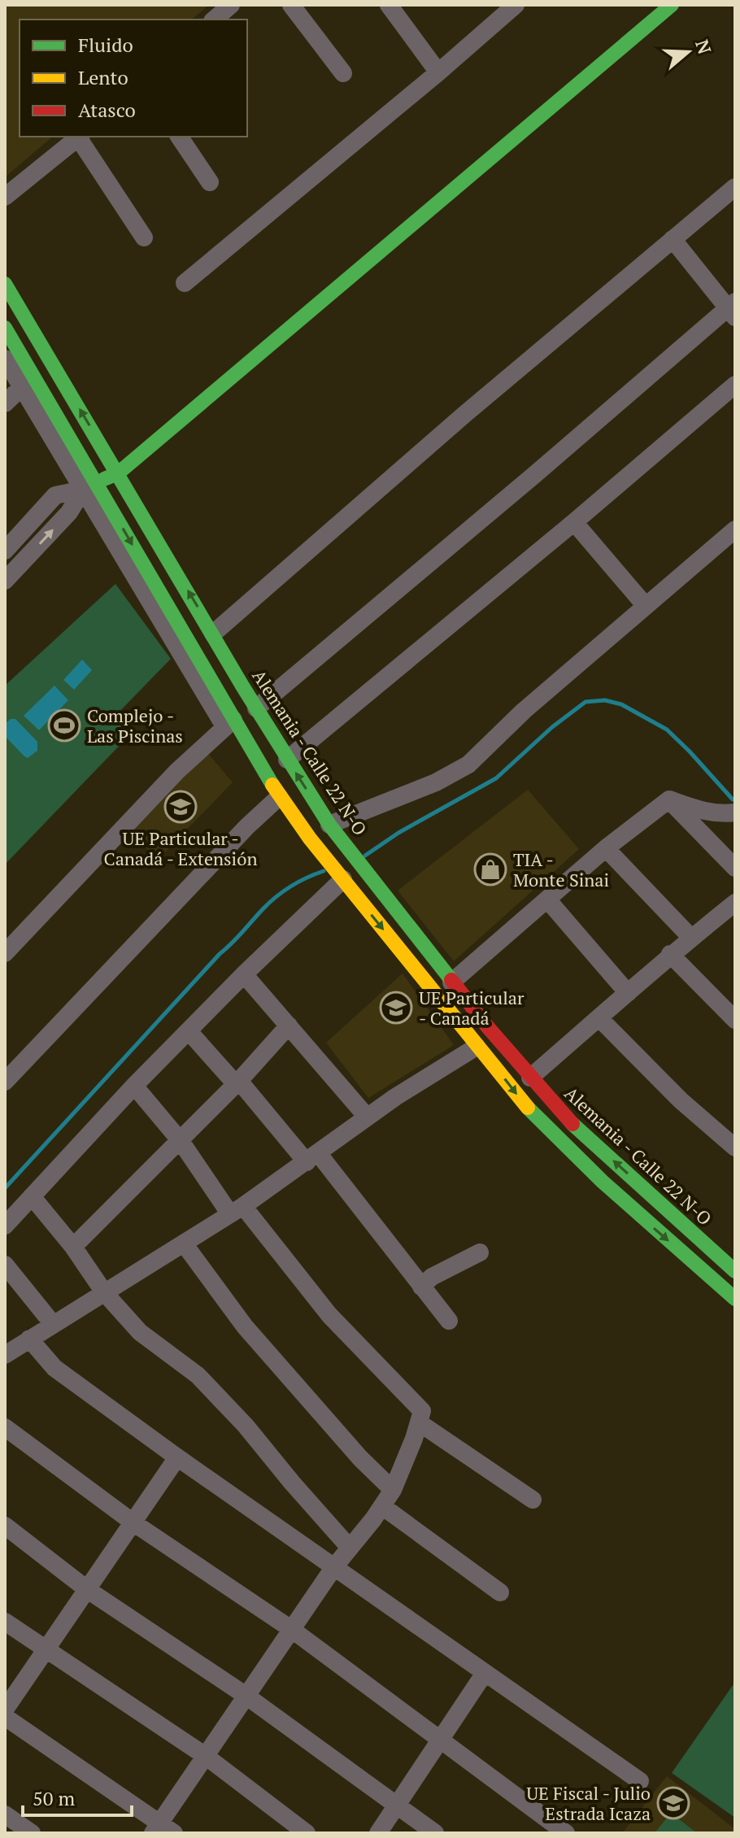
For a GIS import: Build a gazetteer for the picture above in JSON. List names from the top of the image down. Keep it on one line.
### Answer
{"streets":{"street":["Alemania - Calle 22 N-O"]},"places":{"sports":["Complejo - Las Piscinas"],"school or university":["UE Particular - Canadá - Extensión","UE Particular - Canadá","UE Fiscal - Julio Estrada Icaza"],"shop":["TIA - Monte Sinai"]},"legend":["Fluido","Lento","Atasco"],"scale_bar":"50 m","north":"right"}
